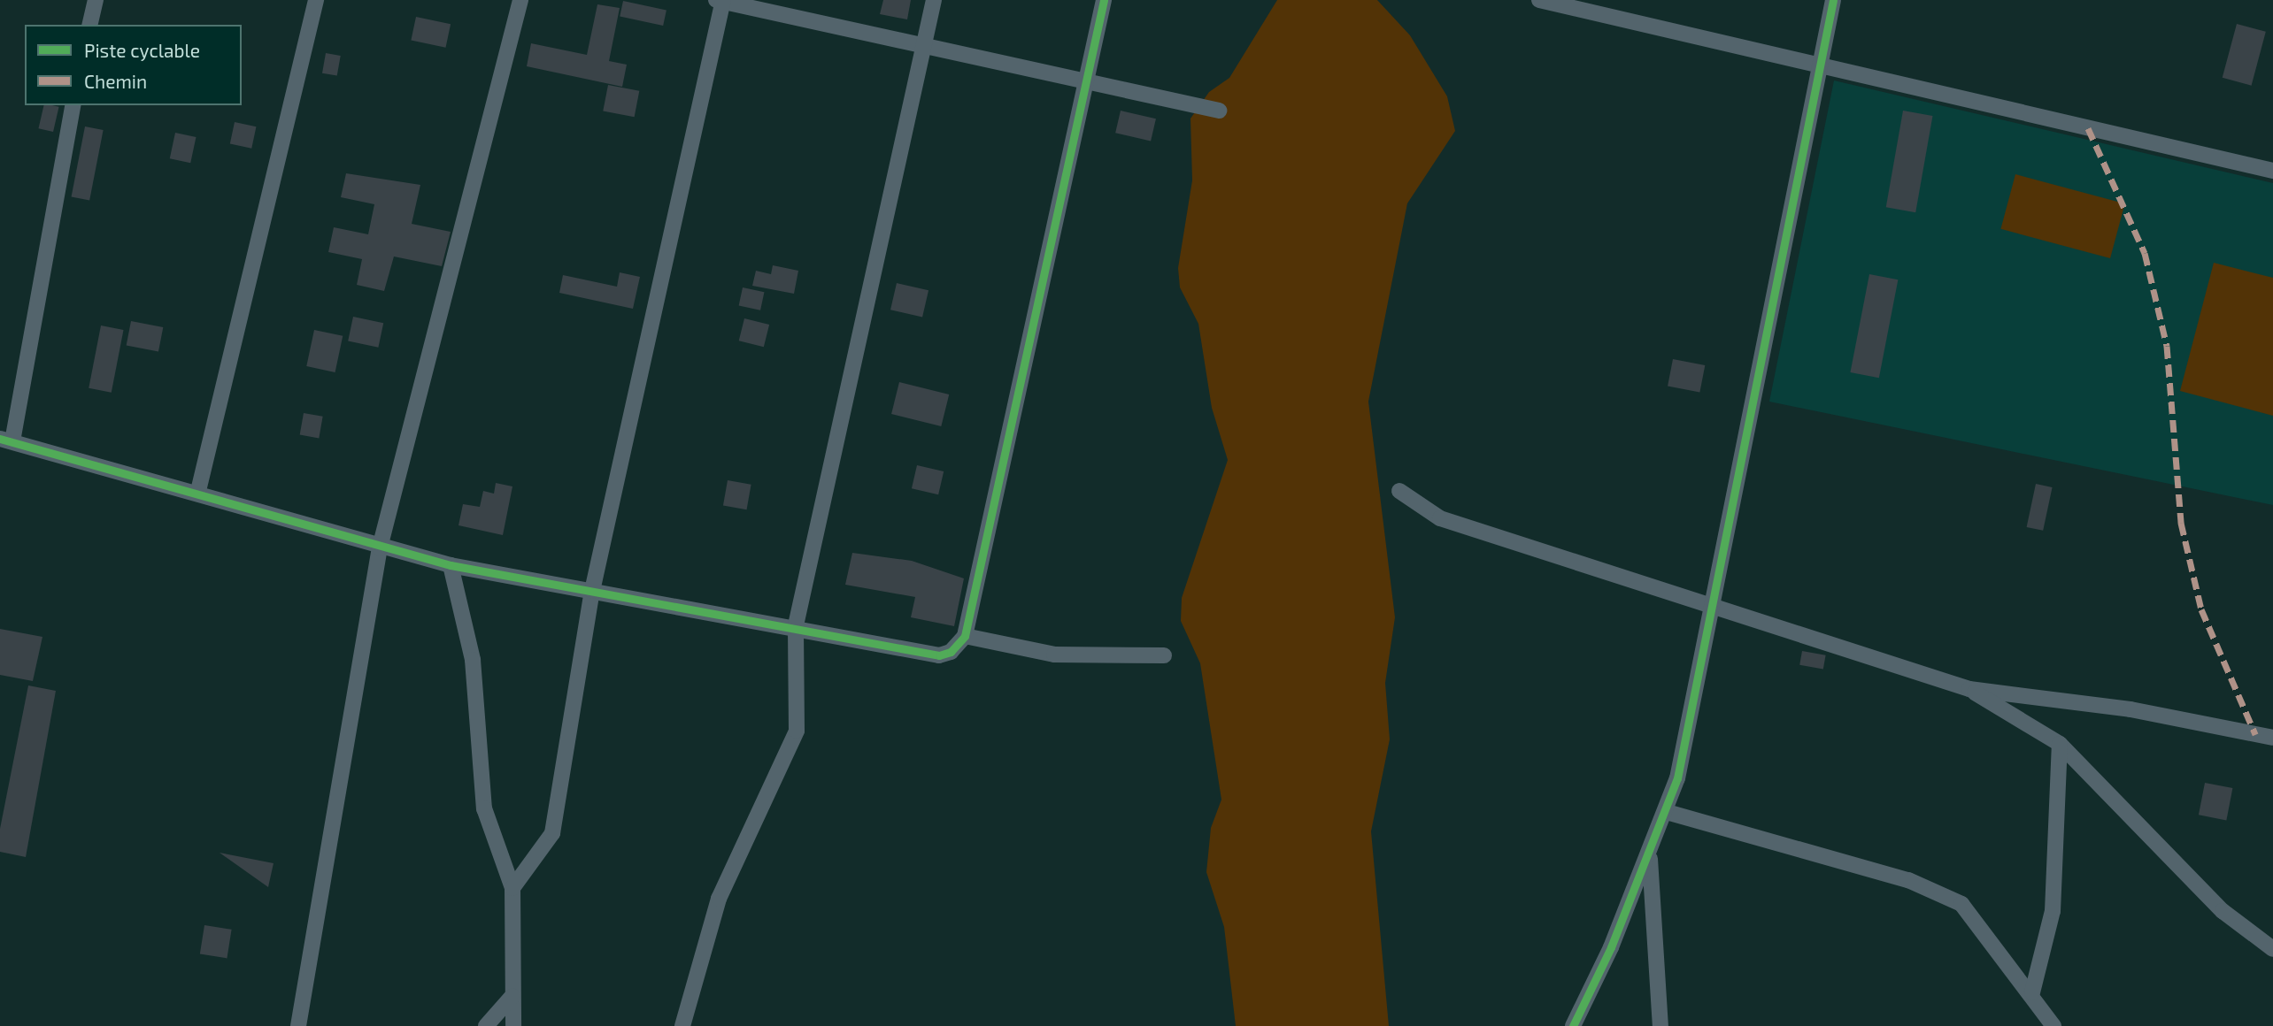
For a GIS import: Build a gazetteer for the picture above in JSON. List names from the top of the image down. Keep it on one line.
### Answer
{"legend":["Piste cyclable","Chemin"]}
